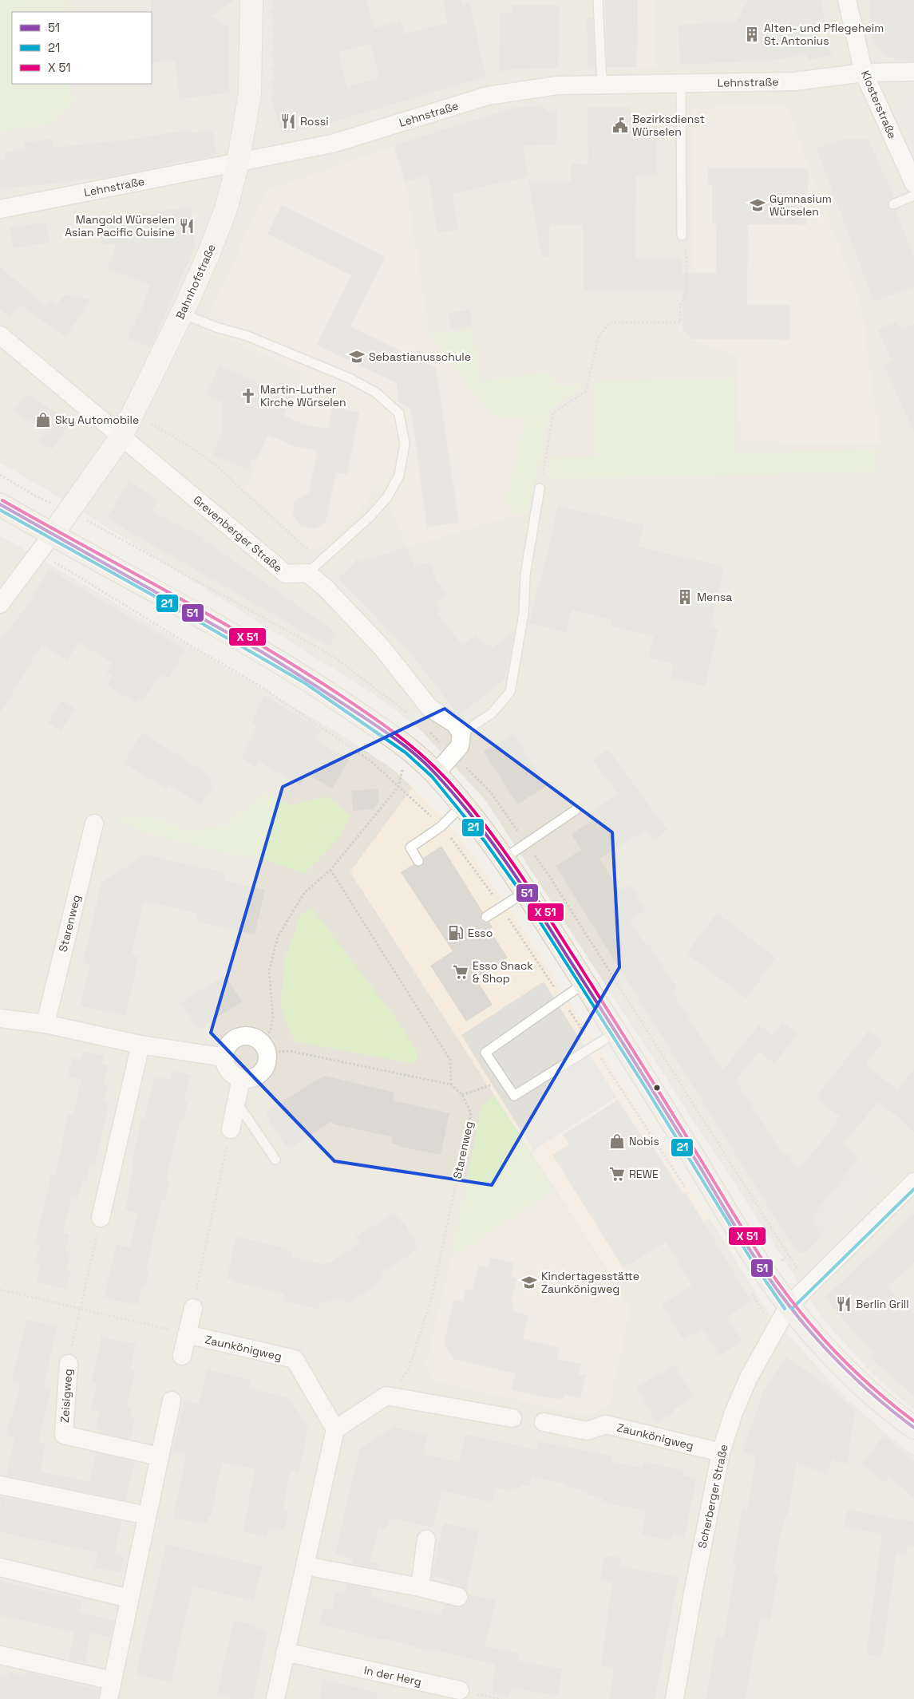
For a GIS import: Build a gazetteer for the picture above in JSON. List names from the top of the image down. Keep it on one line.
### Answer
{"streets":{"street":["Lehnstraße","Klosterstraße","Bahnhofstraße","Grevenberger Straße","Starenweg","Zaunkönigweg","Zeisigweg","Scherberger Straße","In der Herg"]},"crossings":[["Lehnstraße","Klosterstraße"],["Lehnstraße","Bahnhofstraße"],["Bahnhofstraße","Grevenberger Straße"],["Zaunkönigweg","Scherberger Straße"]],"places":{"building":["Alten- und Pflegeheim St. Antonius","Mensa"],"restaurant":["Rossi","Mangold Würselen Asian Pacific Cuisine","Berlin Grill"],"public building":["Bezirksdienst Würselen"],"school or university":["Gymnasium Würselen","Sebastianusschule","Kindertagesstätte Zaunkönigweg"],"church":["Martin-Luther Kirche Würselen"],"shop":["Sky Automobile","Nobis"],"fuel station":["Esso"],"supermarket":["Esso Snack & Shop","REWE"]},"lines":["transit line 51","transit line 21"],"legend":["51","21","X 51"]}
